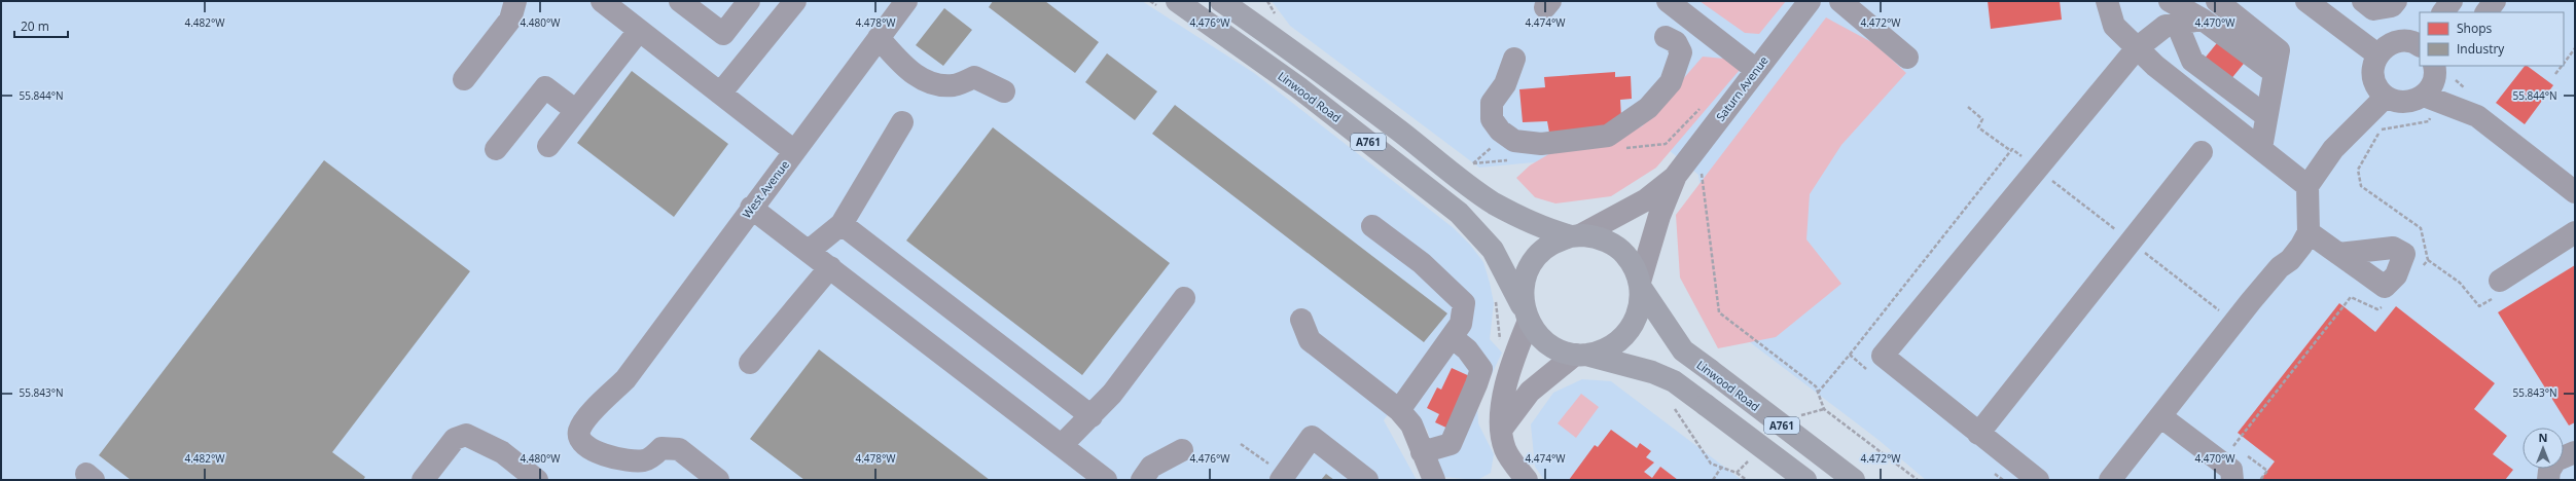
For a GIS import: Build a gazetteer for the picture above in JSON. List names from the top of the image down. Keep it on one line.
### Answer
{"streets":{"main road":["Linwood Road","A761"],"street":["Saturn Avenue","West Avenue"]},"crossings":[["Saturn Avenue","Linwood Road"],["Saturn Avenue","A761"],["Linwood Road","A761"]],"legend":["Shops","Industry"],"scale_bar":"20 m","north":"top","coordinates":["4.482°W","4.480°W","4.478°W","4.476°W","4.474°W","4.472°W","4.470°W","55.844°N","55.843°N"]}
